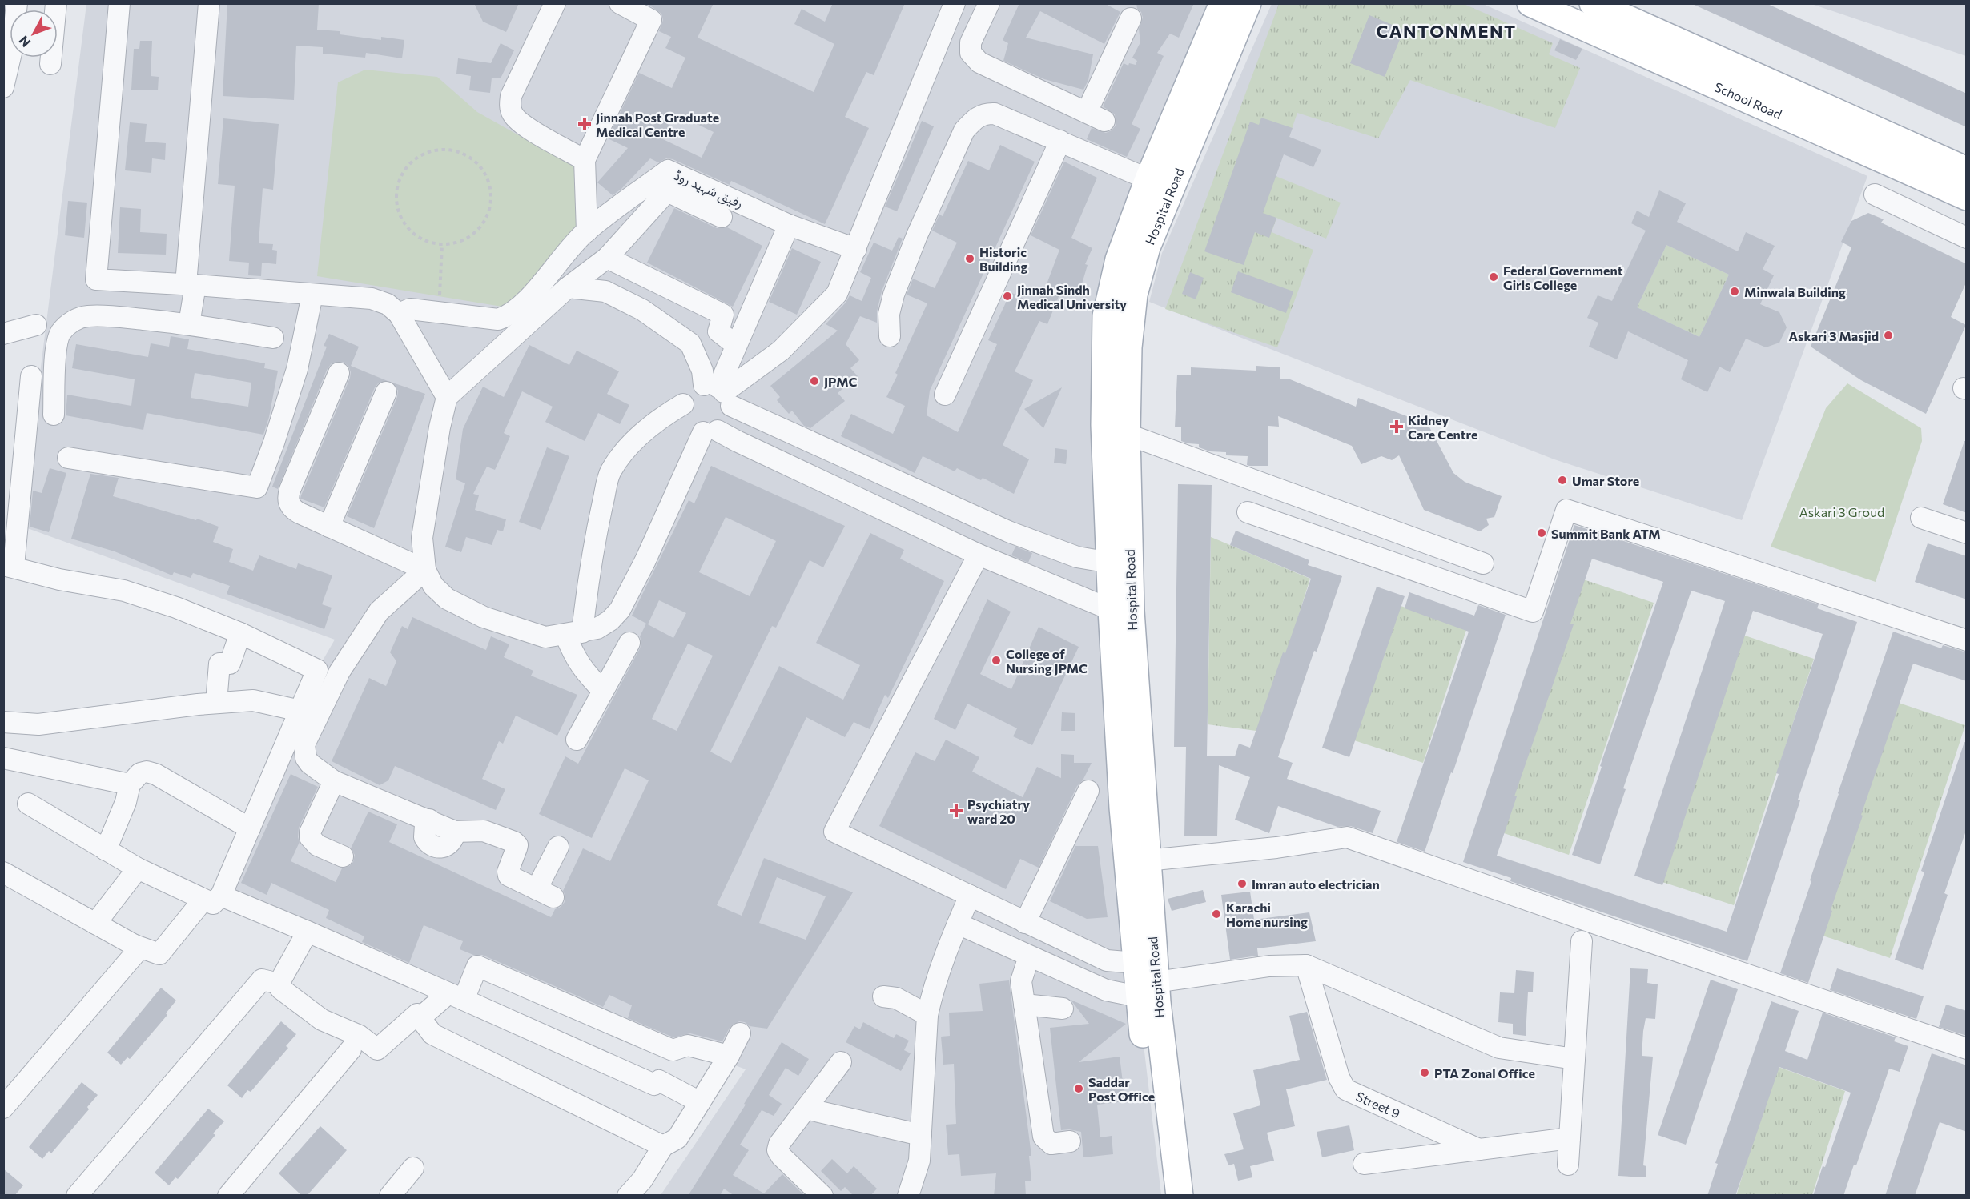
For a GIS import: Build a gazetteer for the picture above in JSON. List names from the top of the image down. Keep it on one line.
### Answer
{"streets":{"main road":["School Road","Hospital Road"],"street":["رفیق شہید روڈ","Street 9"]},"districts":["CANTONMENT"],"parks":["Askari 3 Groud"],"places":{"health":["Jinnah Post Graduate Medical Centre","Kidney Care Centre","Psychiatry ward 20"],"other":["Historic Building","Federal Government Girls College","Minwala Building","Jinnah Sindh Medical University","Askari 3 Masjid","JPMC","Umar Store","Summit Bank ATM","College of Nursing JPMC","Imran auto electrician","Karachi Home nursing","PTA Zonal Office","Saddar Post Office"]},"north":"bottom left"}
